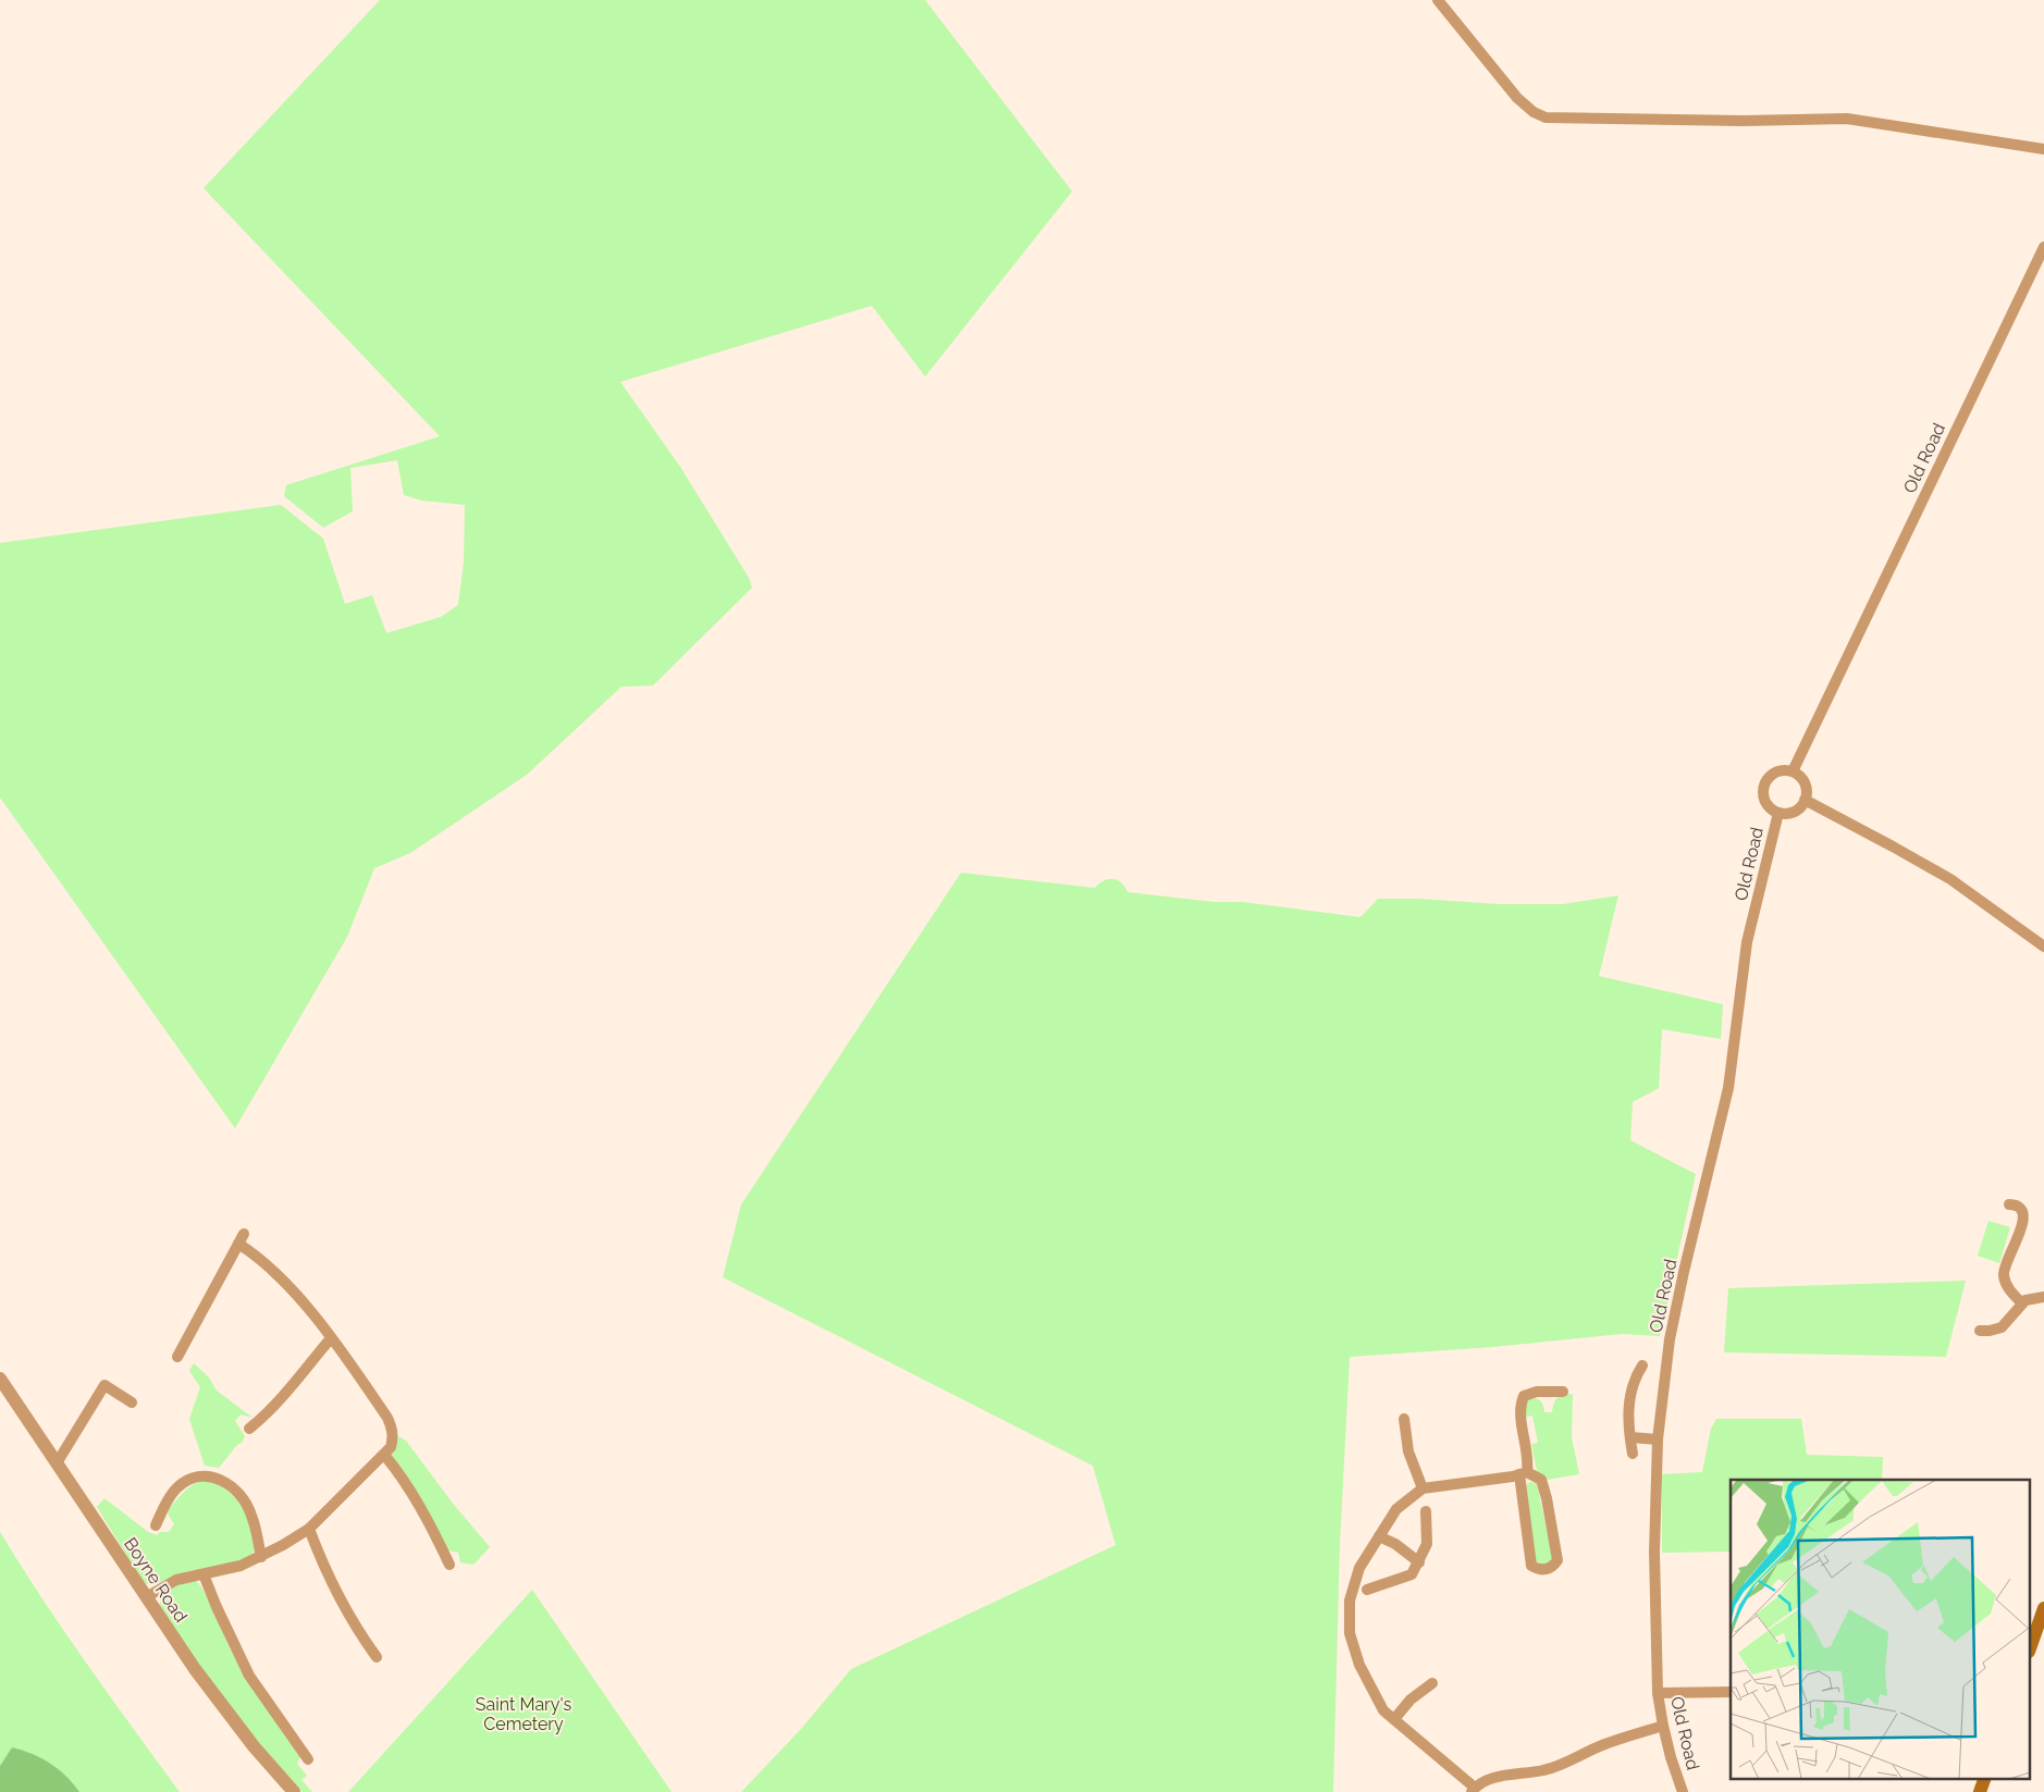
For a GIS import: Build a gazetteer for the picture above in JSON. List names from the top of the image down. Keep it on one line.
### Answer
{"streets":{"street":["Old Road","Boyne Road"]},"parks":["Saint Mary's Cemetery"]}
